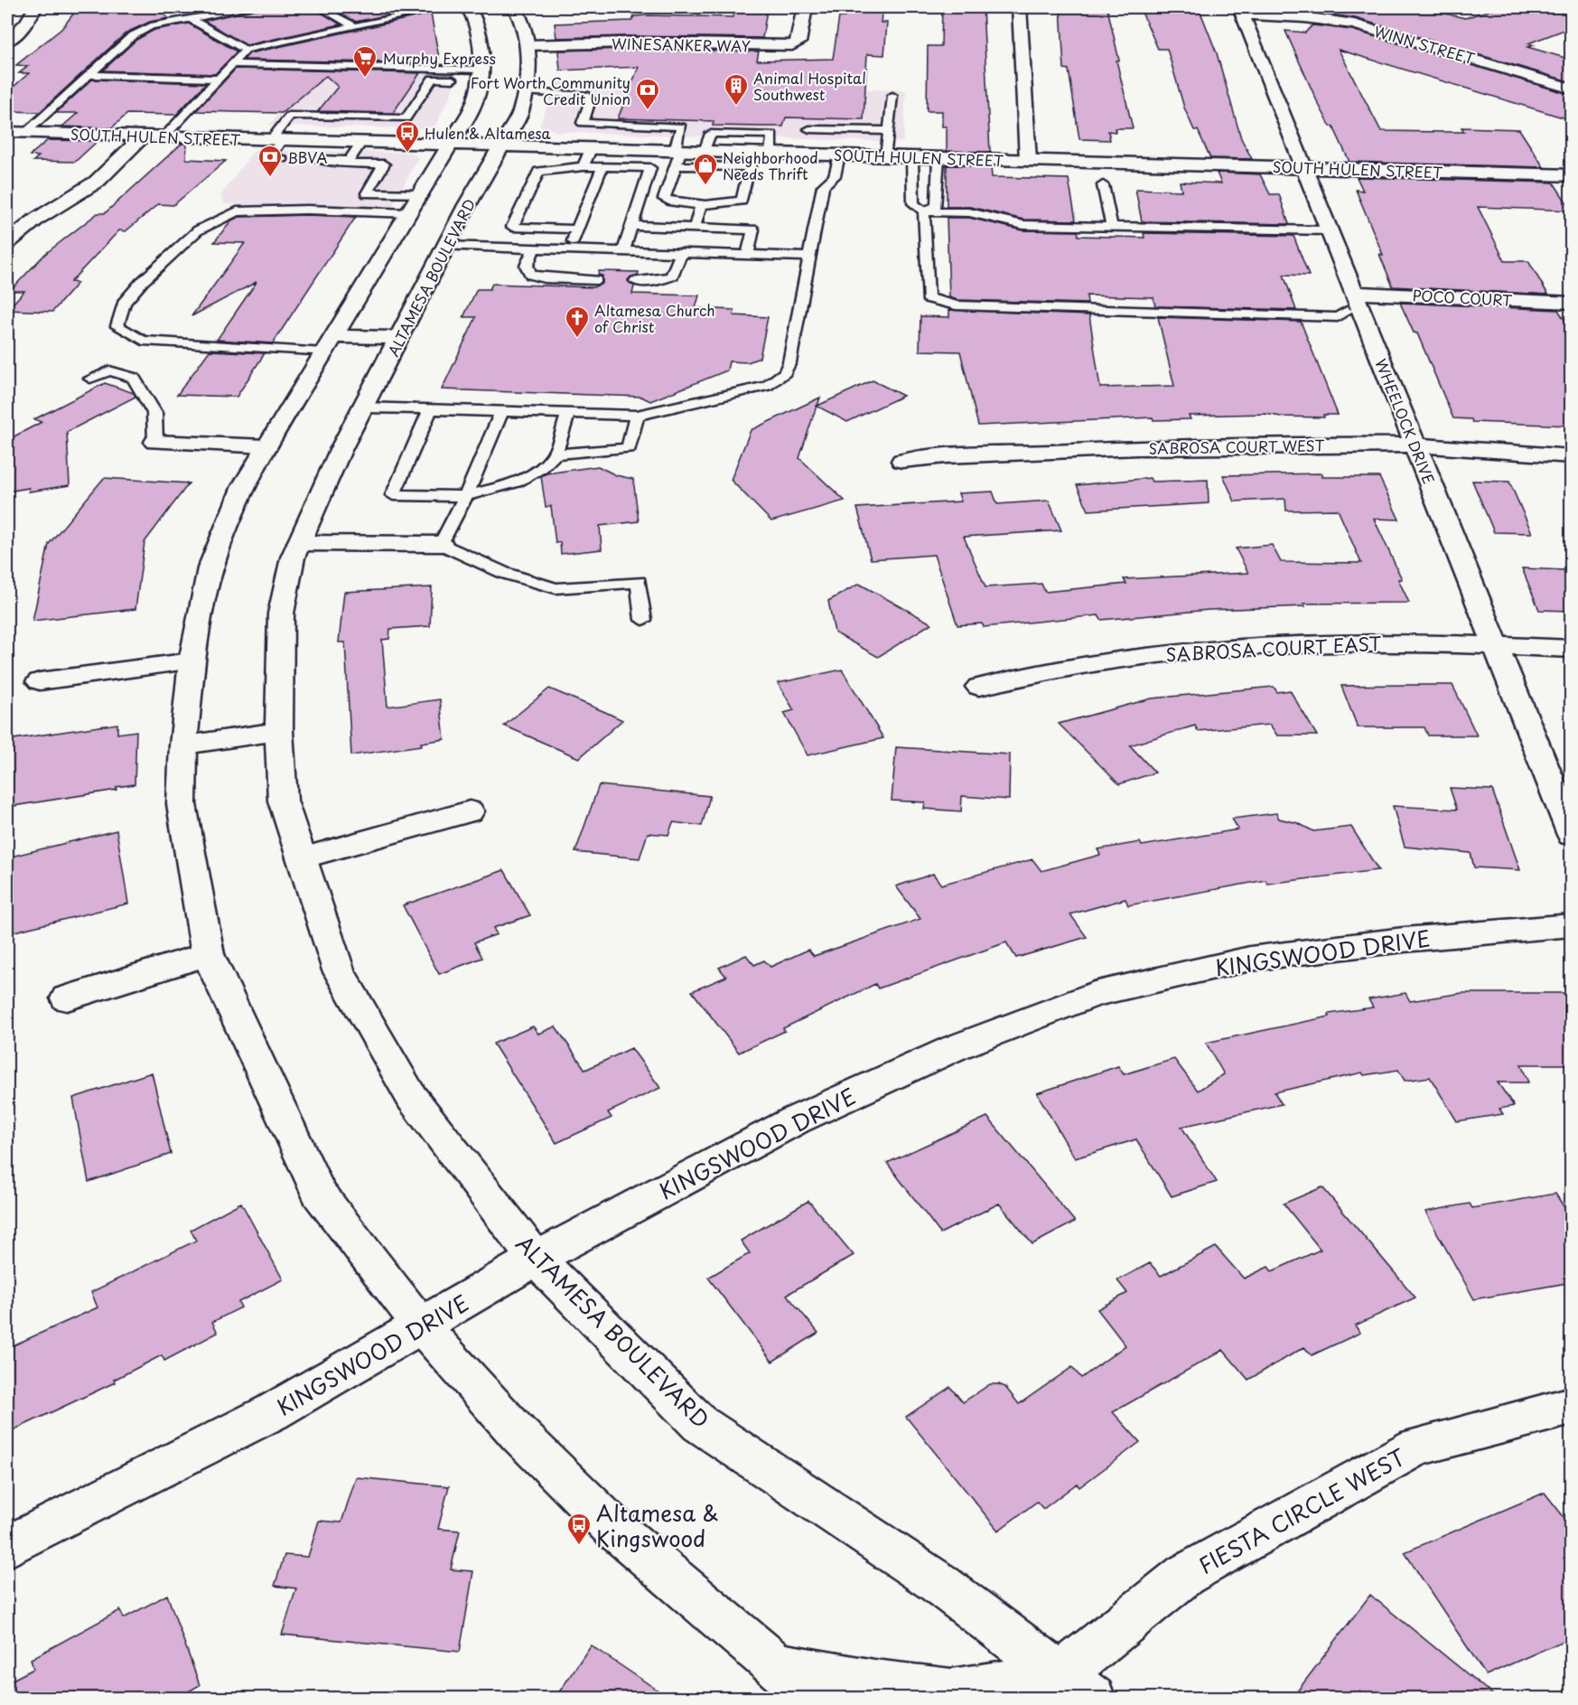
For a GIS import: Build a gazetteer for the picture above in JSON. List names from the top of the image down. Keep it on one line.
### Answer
{"streets":{"main road":["WINESANKER WAY","WINN STREET","SOUTH HULEN STREET","ALTAMESA BOULEVARD","POCO COURT","WHEELOCK DRIVE","SABROSA COURT WEST","SABROSA COURT EAST","KINGSWOOD DRIVE","FIESTA CIRCLE WEST"]},"crossings":[["WINESANKER WAY","ALTAMESA BOULEVARD"],["WINN STREET","WHEELOCK DRIVE"],["SOUTH HULEN STREET","ALTAMESA BOULEVARD"],["SOUTH HULEN STREET","WHEELOCK DRIVE"],["ALTAMESA BOULEVARD","KINGSWOOD DRIVE"],["ALTAMESA BOULEVARD","FIESTA CIRCLE WEST"],["POCO COURT","WHEELOCK DRIVE"],["WHEELOCK DRIVE","SABROSA COURT WEST"],["WHEELOCK DRIVE","SABROSA COURT EAST"]],"places":{"supermarket":["Murphy Express"],"building":["Animal Hospital Southwest"],"bank":["Fort Worth Community Credit Union","BBVA"],"bus stop":["Hulen & Altamesa","Altamesa & Kingswood"],"shop":["Neighborhood Needs Thrift"],"church":["Altamesa Church of Christ"]}}
